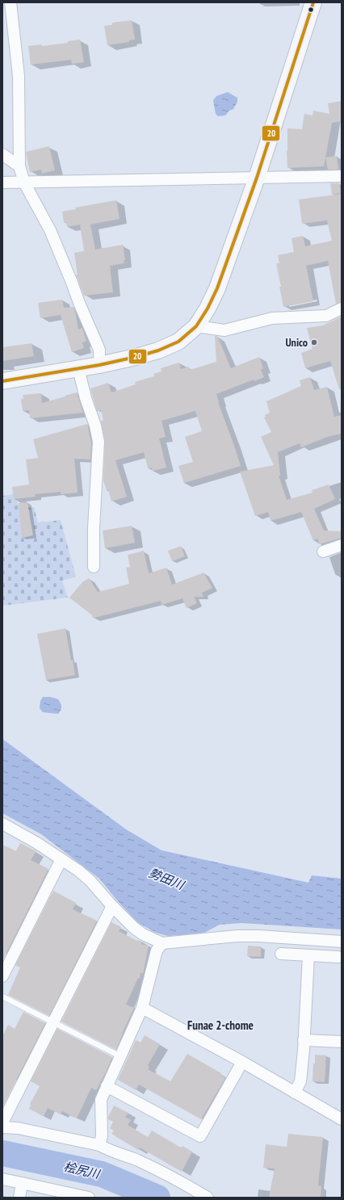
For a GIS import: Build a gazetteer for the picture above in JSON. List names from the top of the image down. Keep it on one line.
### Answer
{"districts":["Funae 2-chome"],"water":["勢田川","桧尻川"],"places":["Unico"],"lines":["transit line 20"]}
